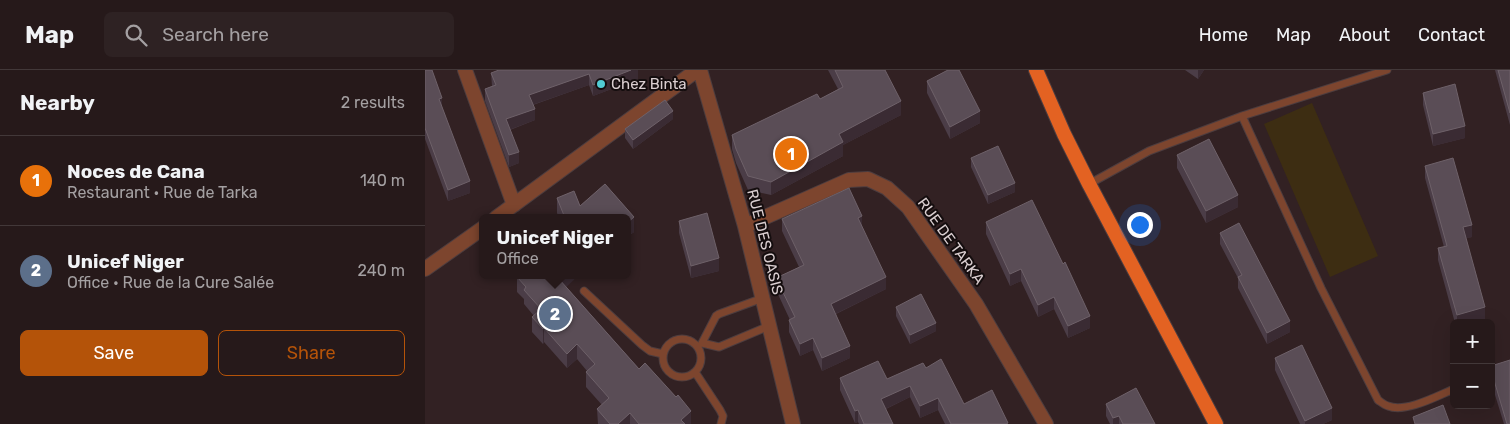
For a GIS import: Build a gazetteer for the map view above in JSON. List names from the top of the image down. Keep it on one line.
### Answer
{"streets":{"street":["RUE DE TARKA","RUE DES OASIS"]},"crossings":[["RUE DE TARKA","RUE DES OASIS"]],"places":["Chez Binta"],"page":{"header":"Map","search":"Search here","nav":["Home","Map","About","Contact"],"heading":["Nearby","2 results"],"list":[{"mark":"1","name":"Noces de Cana","note":"Restaurant · Rue de Tarka","value":"140 m"},{"mark":"2","name":"Unicef Niger","note":"Office · Rue de la Cure Salée","value":"240 m"}],"pins":["1","2"],"popup":["Unicef Niger","Office"],"buttons":["Save","Share"],"map_buttons":["+","−"]}}
